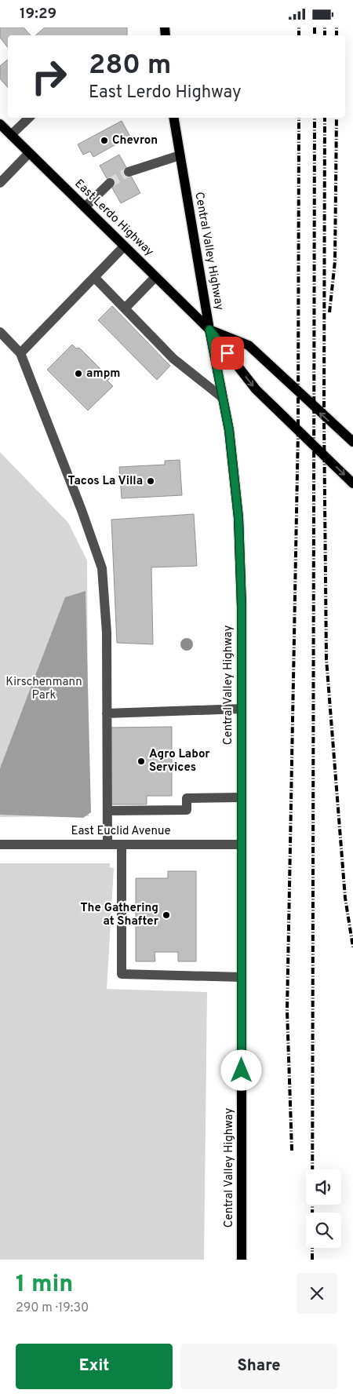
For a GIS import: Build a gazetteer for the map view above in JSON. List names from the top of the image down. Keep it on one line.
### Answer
{"streets":{"main road":["East Lerdo Highway","Central Valley Highway"],"street":["East Euclid Avenue"]},"crossings":[["East Lerdo Highway","Central Valley Highway"],["Central Valley Highway","East Euclid Avenue"]],"parks":["Kirschenmann Park"],"places":["Chevron","ampm","Tacos La Villa","Agro Labor Services","The Gathering at Shafter"],"page":{"status":"19:29","turn":["280 m","East Lerdo Highway"],"heading":["1 min","290 m · 19:30"],"buttons":["Exit","Share"]}}
